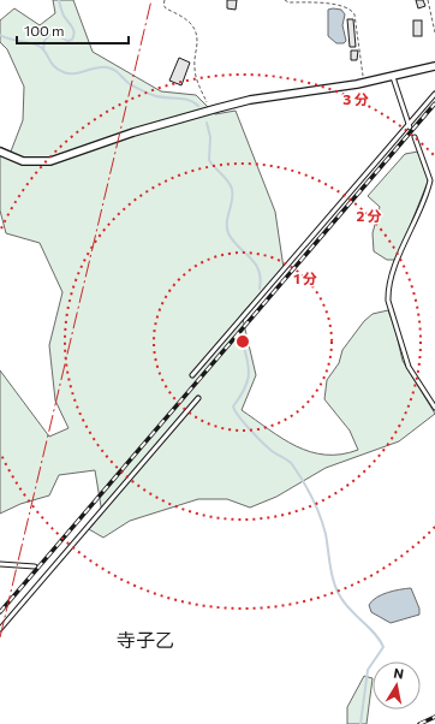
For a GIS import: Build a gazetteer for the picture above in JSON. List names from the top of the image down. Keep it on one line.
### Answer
{"districts":["寺子乙"],"scale_bar":"100 m","north":"top","rings":["3 分","2 分","1 分"]}
